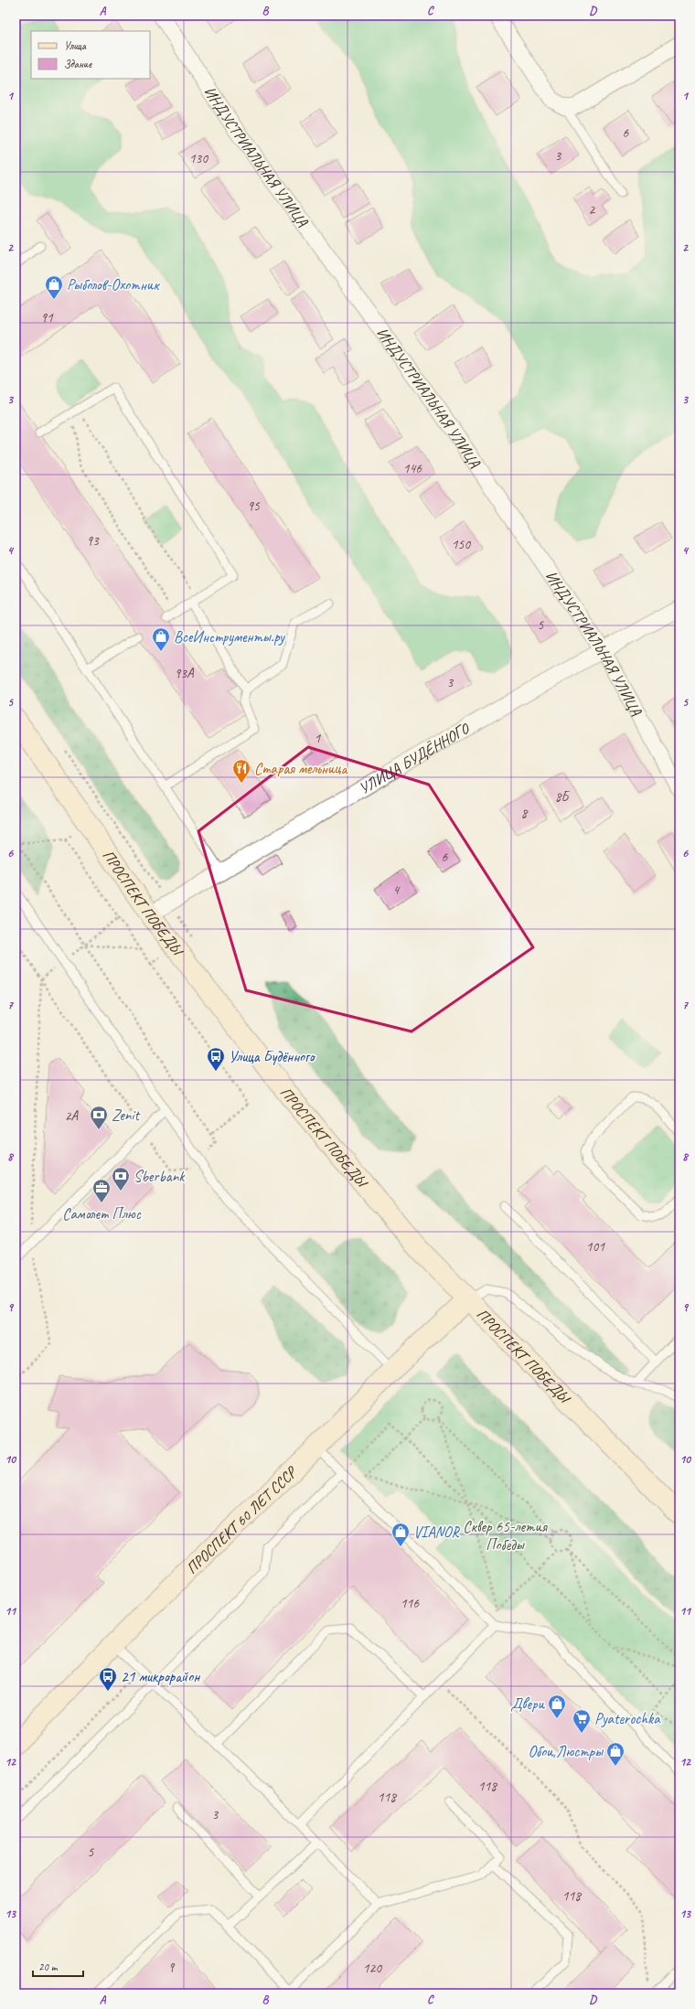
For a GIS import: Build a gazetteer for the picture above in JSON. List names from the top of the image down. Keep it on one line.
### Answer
{"streets":{"main road":["ПРОСПЕКТ ПОБЕДЫ","ПРОСПЕКТ 60 ЛЕТ СССР"],"street":["ИНДУСТРИАЛЬНАЯ УЛИЦА","УЛИЦА БУДЁННОГО"]},"crossings":[["ИНДУСТРИАЛЬНАЯ УЛИЦА","УЛИЦА БУДЁННОГО"],["УЛИЦА БУДЁННОГО","ПРОСПЕКТ ПОБЕДЫ"],["ПРОСПЕКТ ПОБЕДЫ","ПРОСПЕКТ 60 ЛЕТ СССР"]],"parks":["Сквер 65-летия Победы"],"places":{"shop":["Рыболов-Охотник","ВсеИнструменты.ру","VIANOR","Двери","Обои,Люстры"],"restaurant":["Старая мельница"],"bus stop":["Улица Будённого","21 микрорайон"],"bank":["Zenit","Sberbank"],"office":["Самолет Плюс"],"supermarket":["Pyaterochka"]},"house_numbers":["6","3","130","2","91","146","95","93","150","5","93А","3","1","8Б","8","6","4","2А","101","116","118","118","3","5","118","9","120"],"legend":["Улица","Здание"],"scale_bar":"20 m","grid":{"columns":["A","B","C","D"],"rows":["1","2","3","4","5","6","7","8","9","10","11","12","13"]}}
